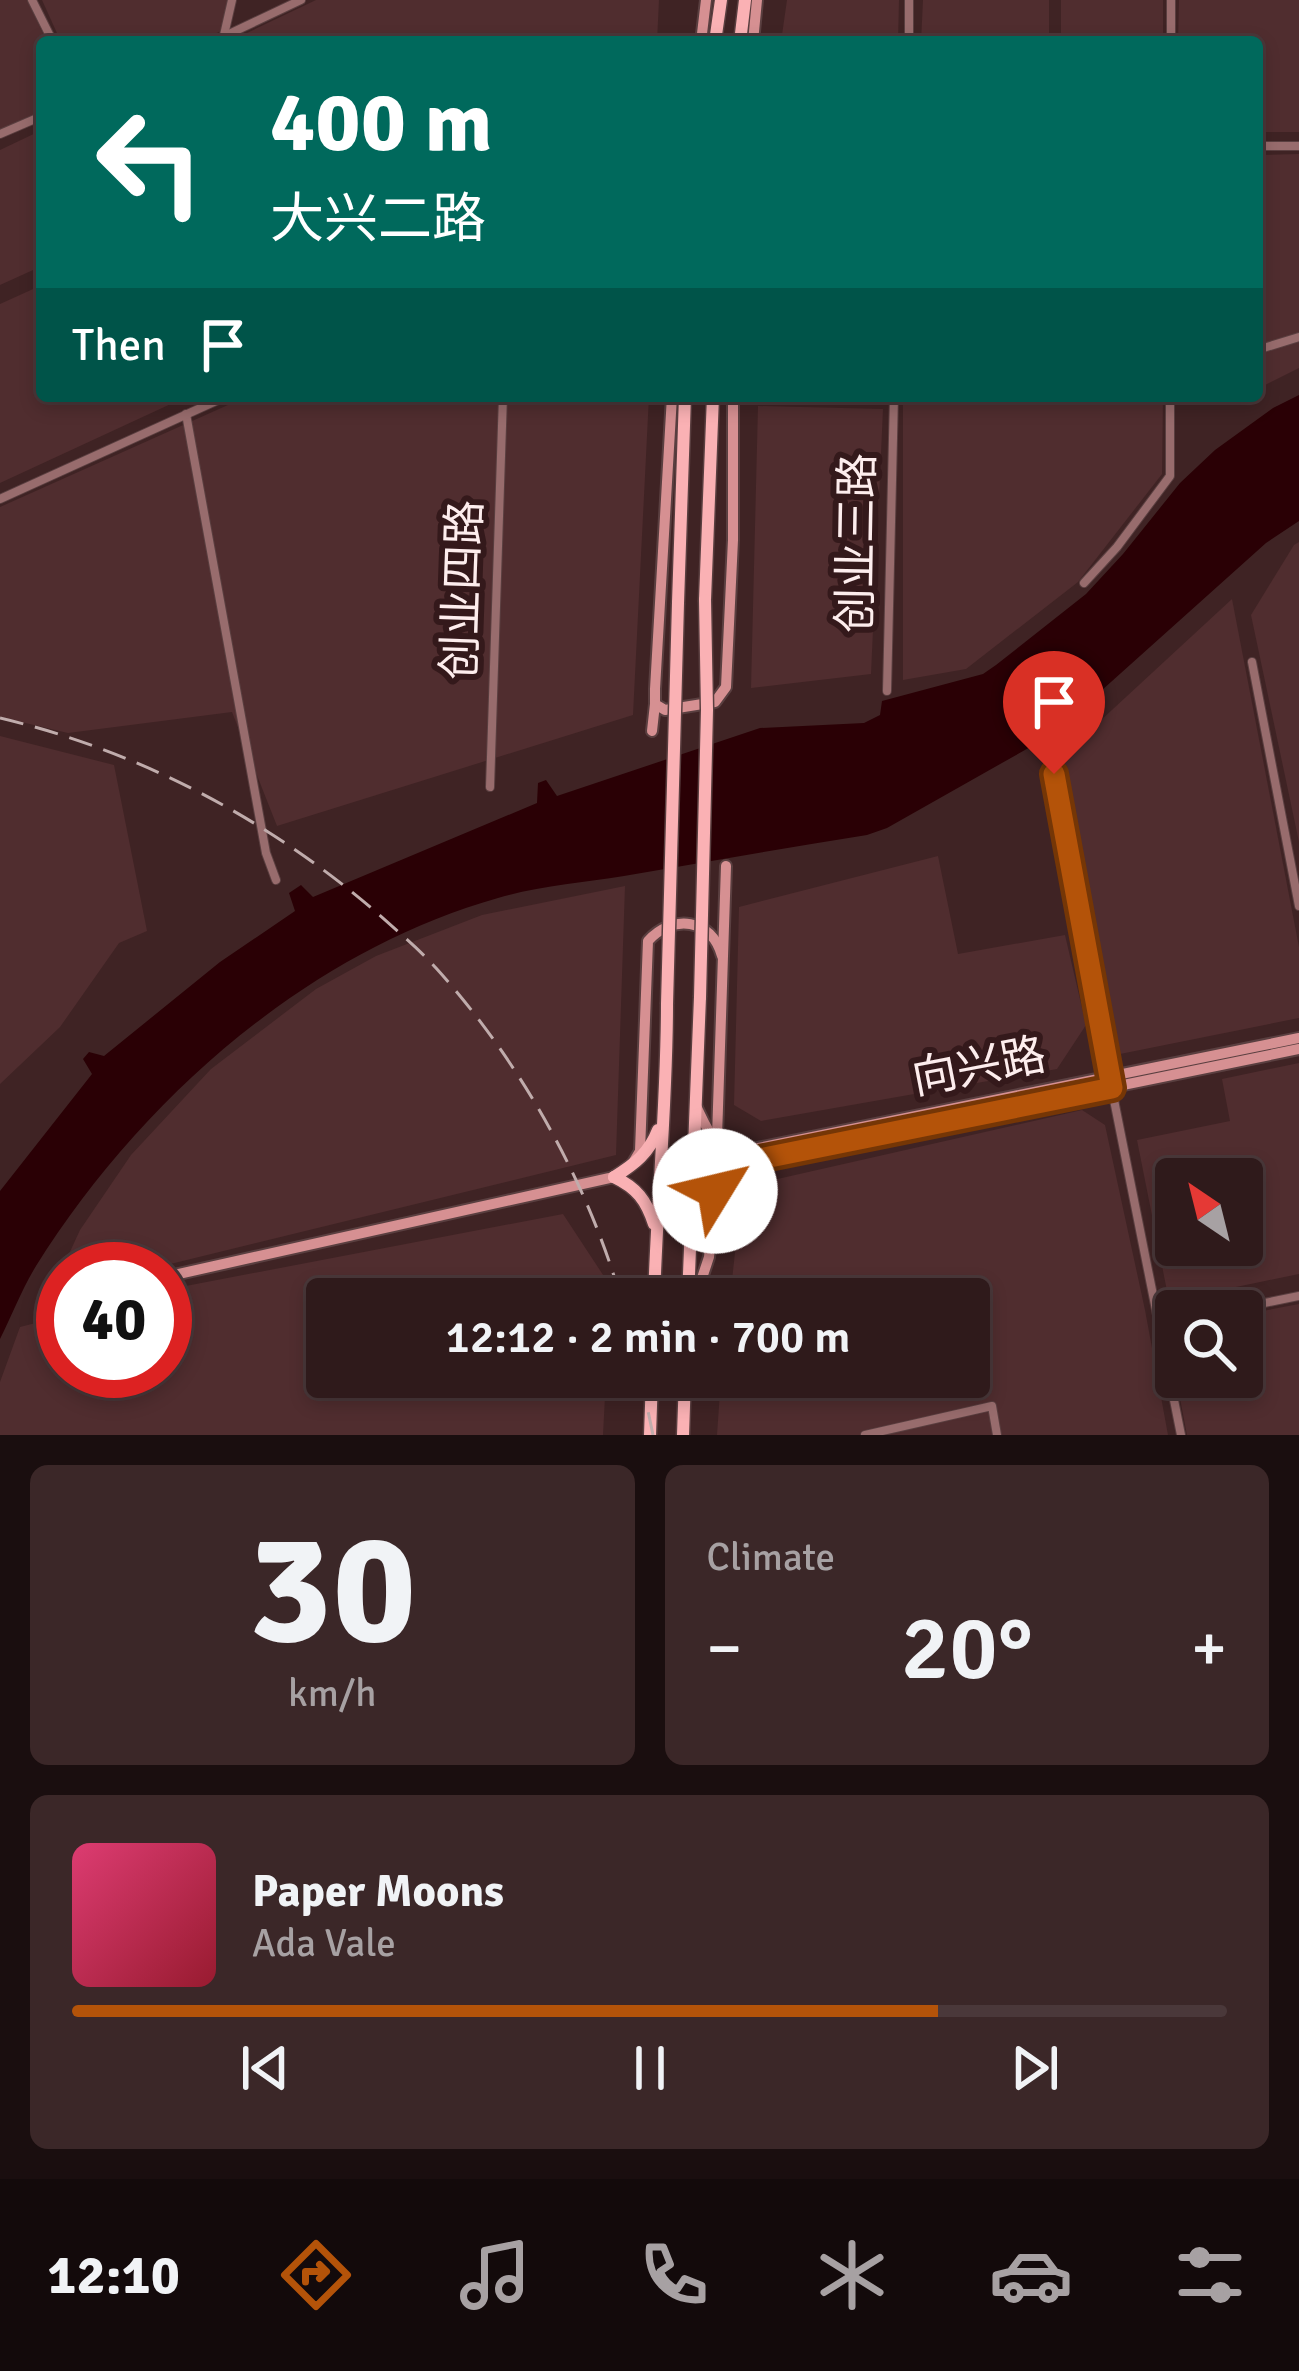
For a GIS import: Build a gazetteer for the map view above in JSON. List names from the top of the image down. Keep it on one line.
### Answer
{"streets":{"street":["创业三路","创业四路","向兴路"]},"north":"top left","page":{"turn":["400 m","大兴二路"],"then":"Then","limit":"40","trip":"12:12 · 2 min · 700 m","tile":[["30","km/h"],"Climate"],"heat":["−","20°","+"],"song":["Paper Moons","Ada Vale"],"tabs":"12:10"}}
